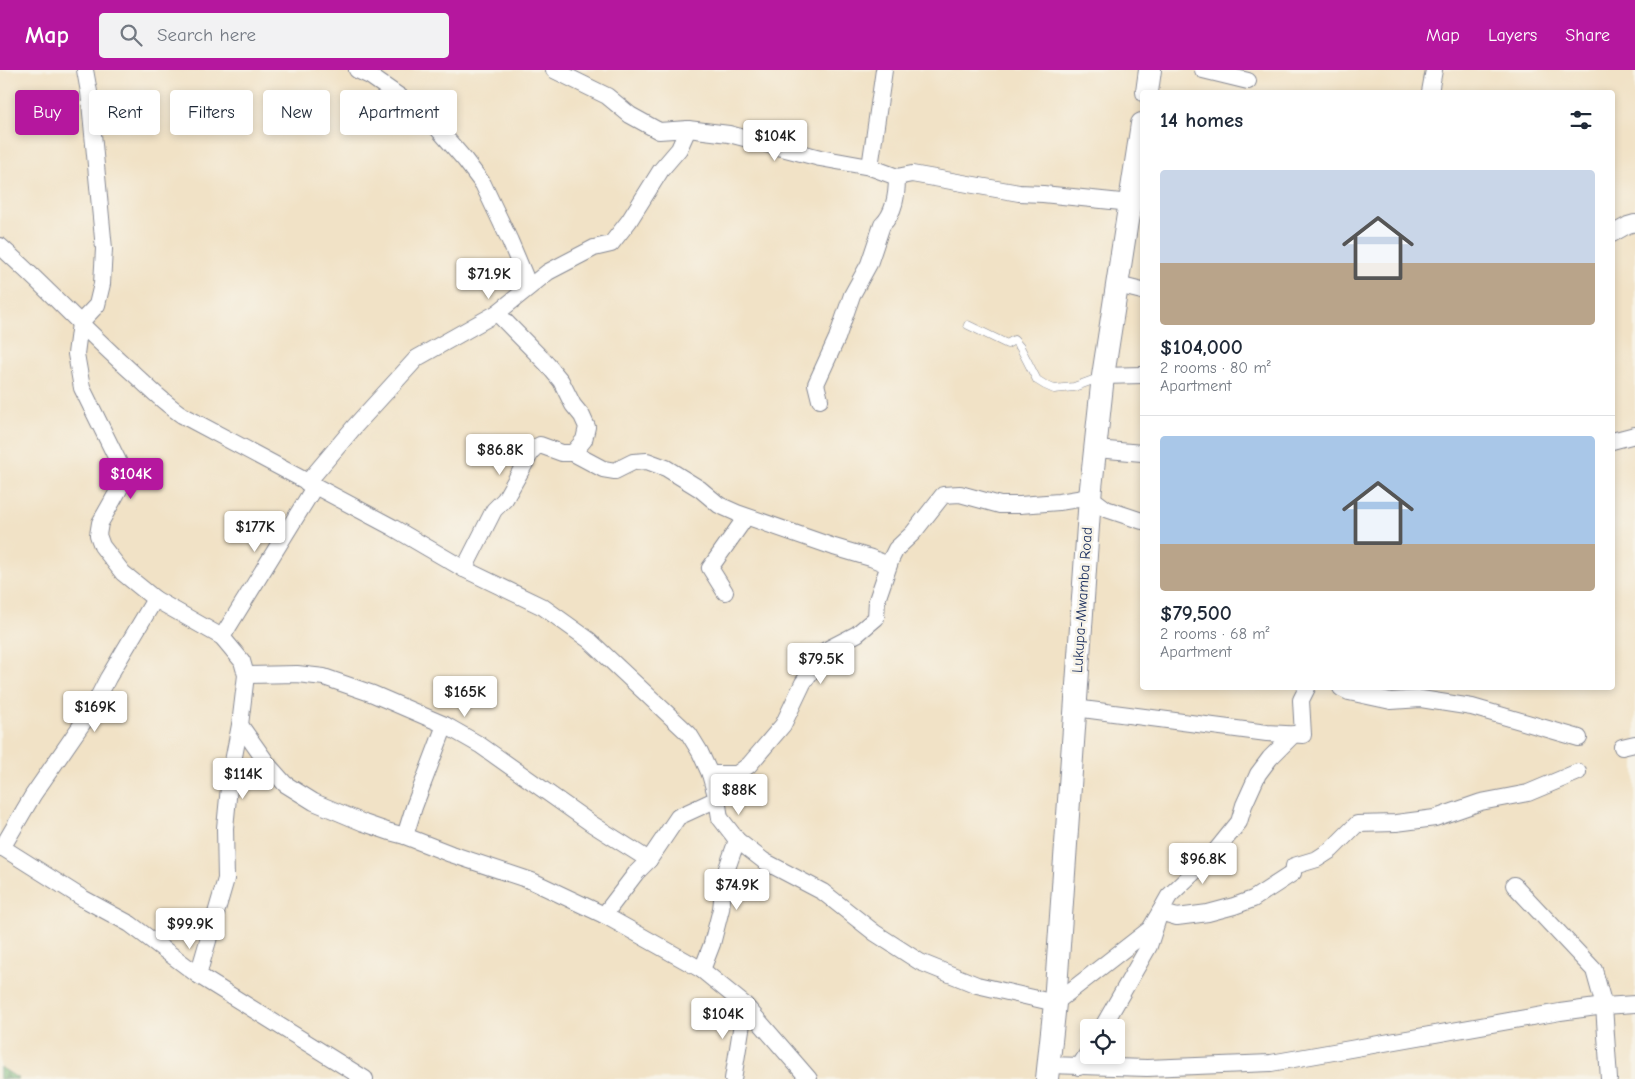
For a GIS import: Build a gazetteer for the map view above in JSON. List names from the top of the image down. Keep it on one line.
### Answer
{"streets":{"street":["Lukupa-Mwamba Road"]},"page":{"header":"Map","search":"Search here","nav":["Map","Layers","Share"],"chip":["Buy","Rent","Filters","New","Apartment"],"heading":"14 homes","price":["$104K","$71.9K","$86.8K","$104K","$177K","$79.5K","$165K","$169K","$114K","$88K","$96.8K","$74.9K","$99.9K","$104K"],"list":[{"name":"$104,000","note":"2 rooms · 80 m² · Apartment"},{"name":"$79,500","note":"2 rooms · 68 m² · Apartment"}]}}
